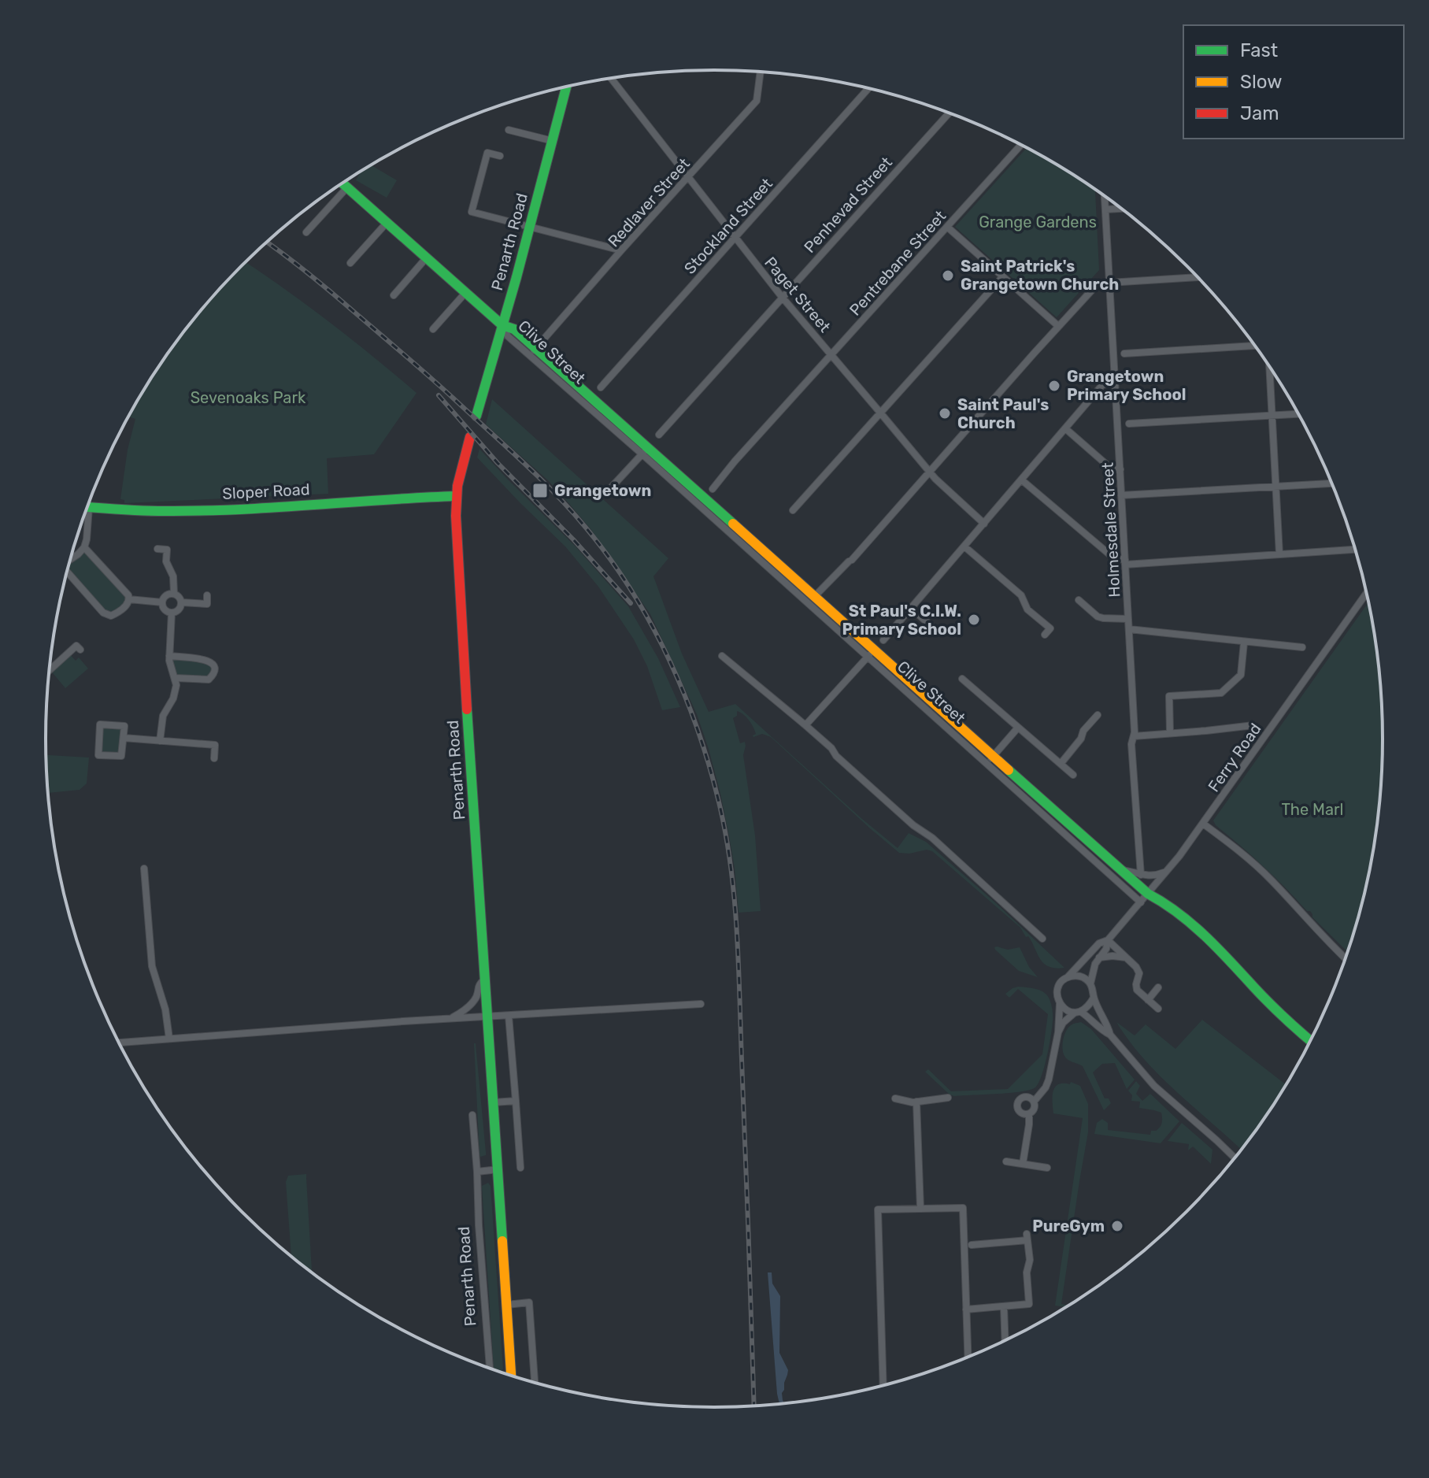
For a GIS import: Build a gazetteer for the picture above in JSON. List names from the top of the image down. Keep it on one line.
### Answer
{"streets":{"street":["Redlaver Street","Penhevad Street","Stockland Street","Penarth Road","Pentrebane Street","Paget Street","Clive Street","Sloper Road","Holmesdale Street","Ferry Road"]},"crossings":[["Redlaver Street","Paget Street"],["Redlaver Street","Clive Street"],["Penhevad Street","Paget Street"],["Stockland Street","Paget Street"],["Penarth Road","Clive Street"],["Penarth Road","Sloper Road"],["Pentrebane Street","Paget Street"],["Clive Street","Holmesdale Street"],["Clive Street","Ferry Road"]],"parks":["Grange Gardens","Sevenoaks Park","The Marl"],"places":{"other":["Saint Patrick's Grangetown Church","Grangetown Primary School","Saint Paul's Church","St Paul's C.I.W. Primary School","PureGym"],"transit":["Grangetown"]},"legend":["Fast","Slow","Jam"]}
